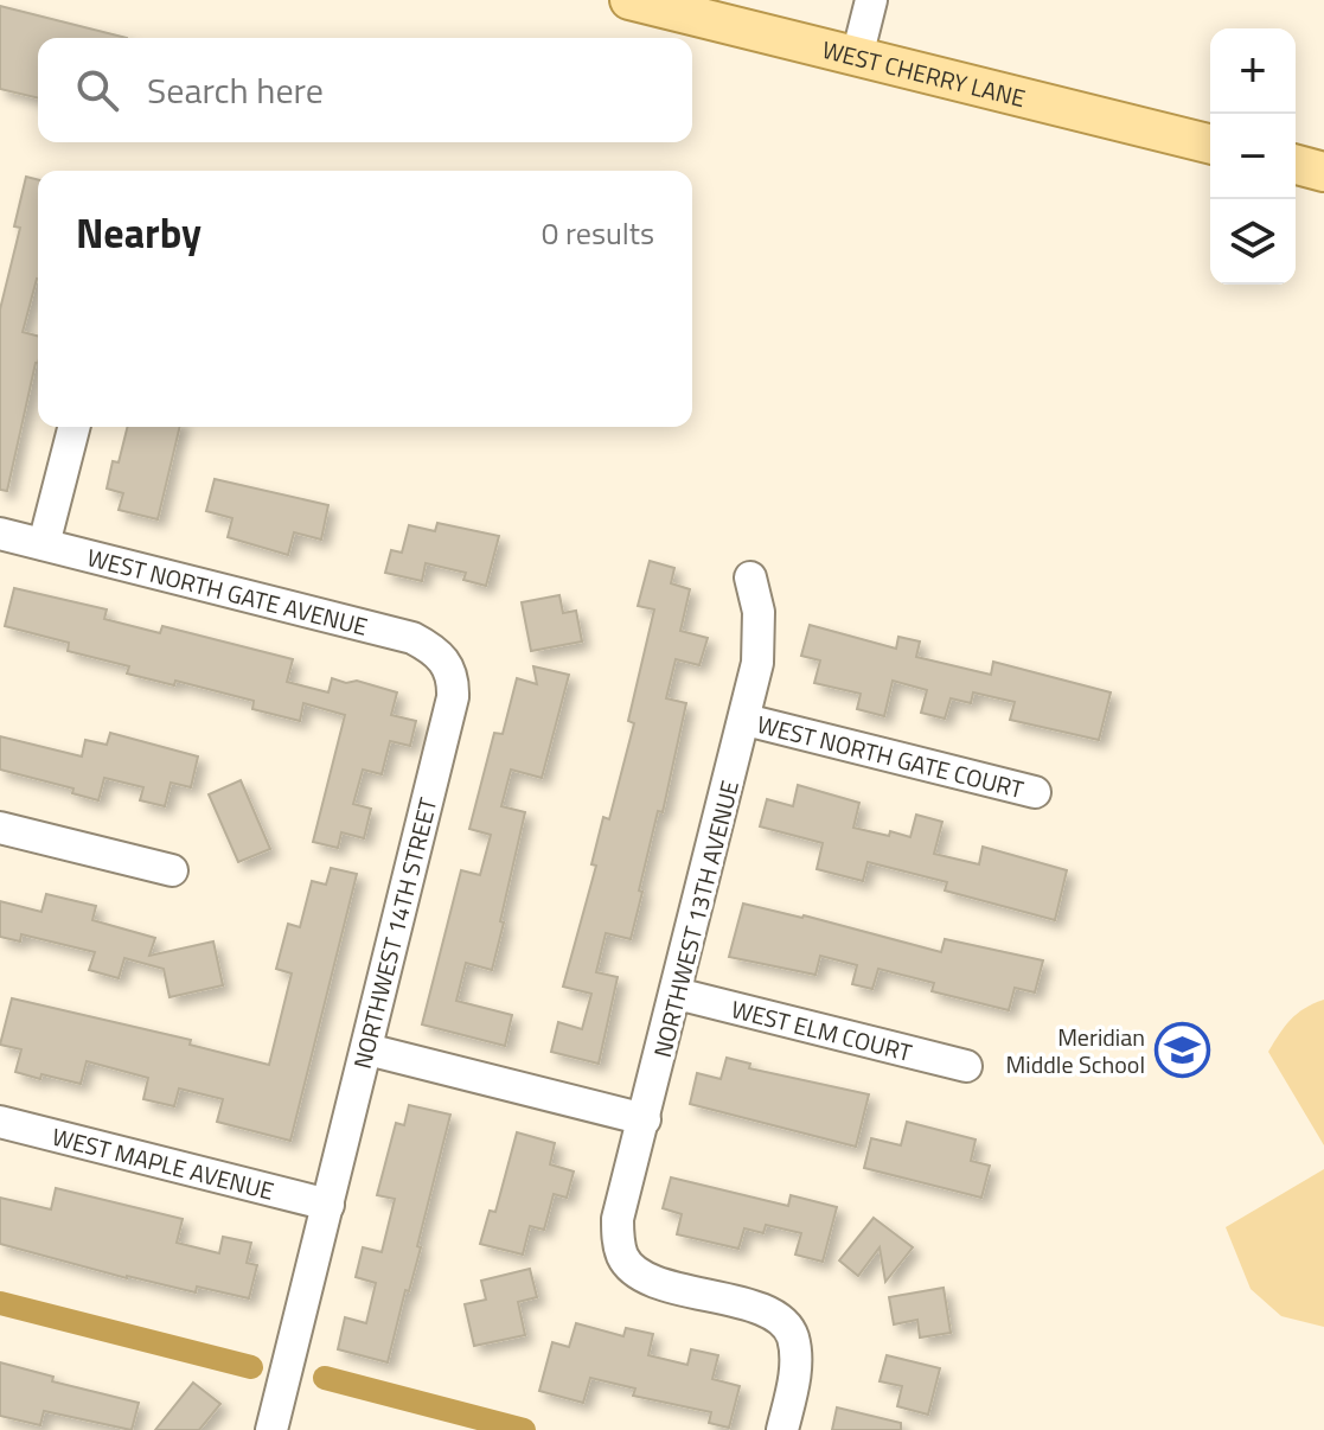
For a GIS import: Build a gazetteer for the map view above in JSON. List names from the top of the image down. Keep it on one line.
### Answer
{"streets":{"main road":["WEST CHERRY LANE"],"street":["WEST NORTH GATE AVENUE","WEST NORTH GATE COURT","NORTHWEST 13TH AVENUE","NORTHWEST 14TH STREET","WEST ELM COURT","WEST MAPLE AVENUE"]},"crossings":[["WEST NORTH GATE AVENUE","NORTHWEST 14TH STREET"],["WEST NORTH GATE COURT","NORTHWEST 13TH AVENUE"],["NORTHWEST 13TH AVENUE","WEST ELM COURT"],["NORTHWEST 14TH STREET","WEST MAPLE AVENUE"]],"places":{"school or university":["Meridian Middle School"]},"page":{"map_buttons":["+","−"],"search":"Search here","heading":["Nearby","0 results"]}}
